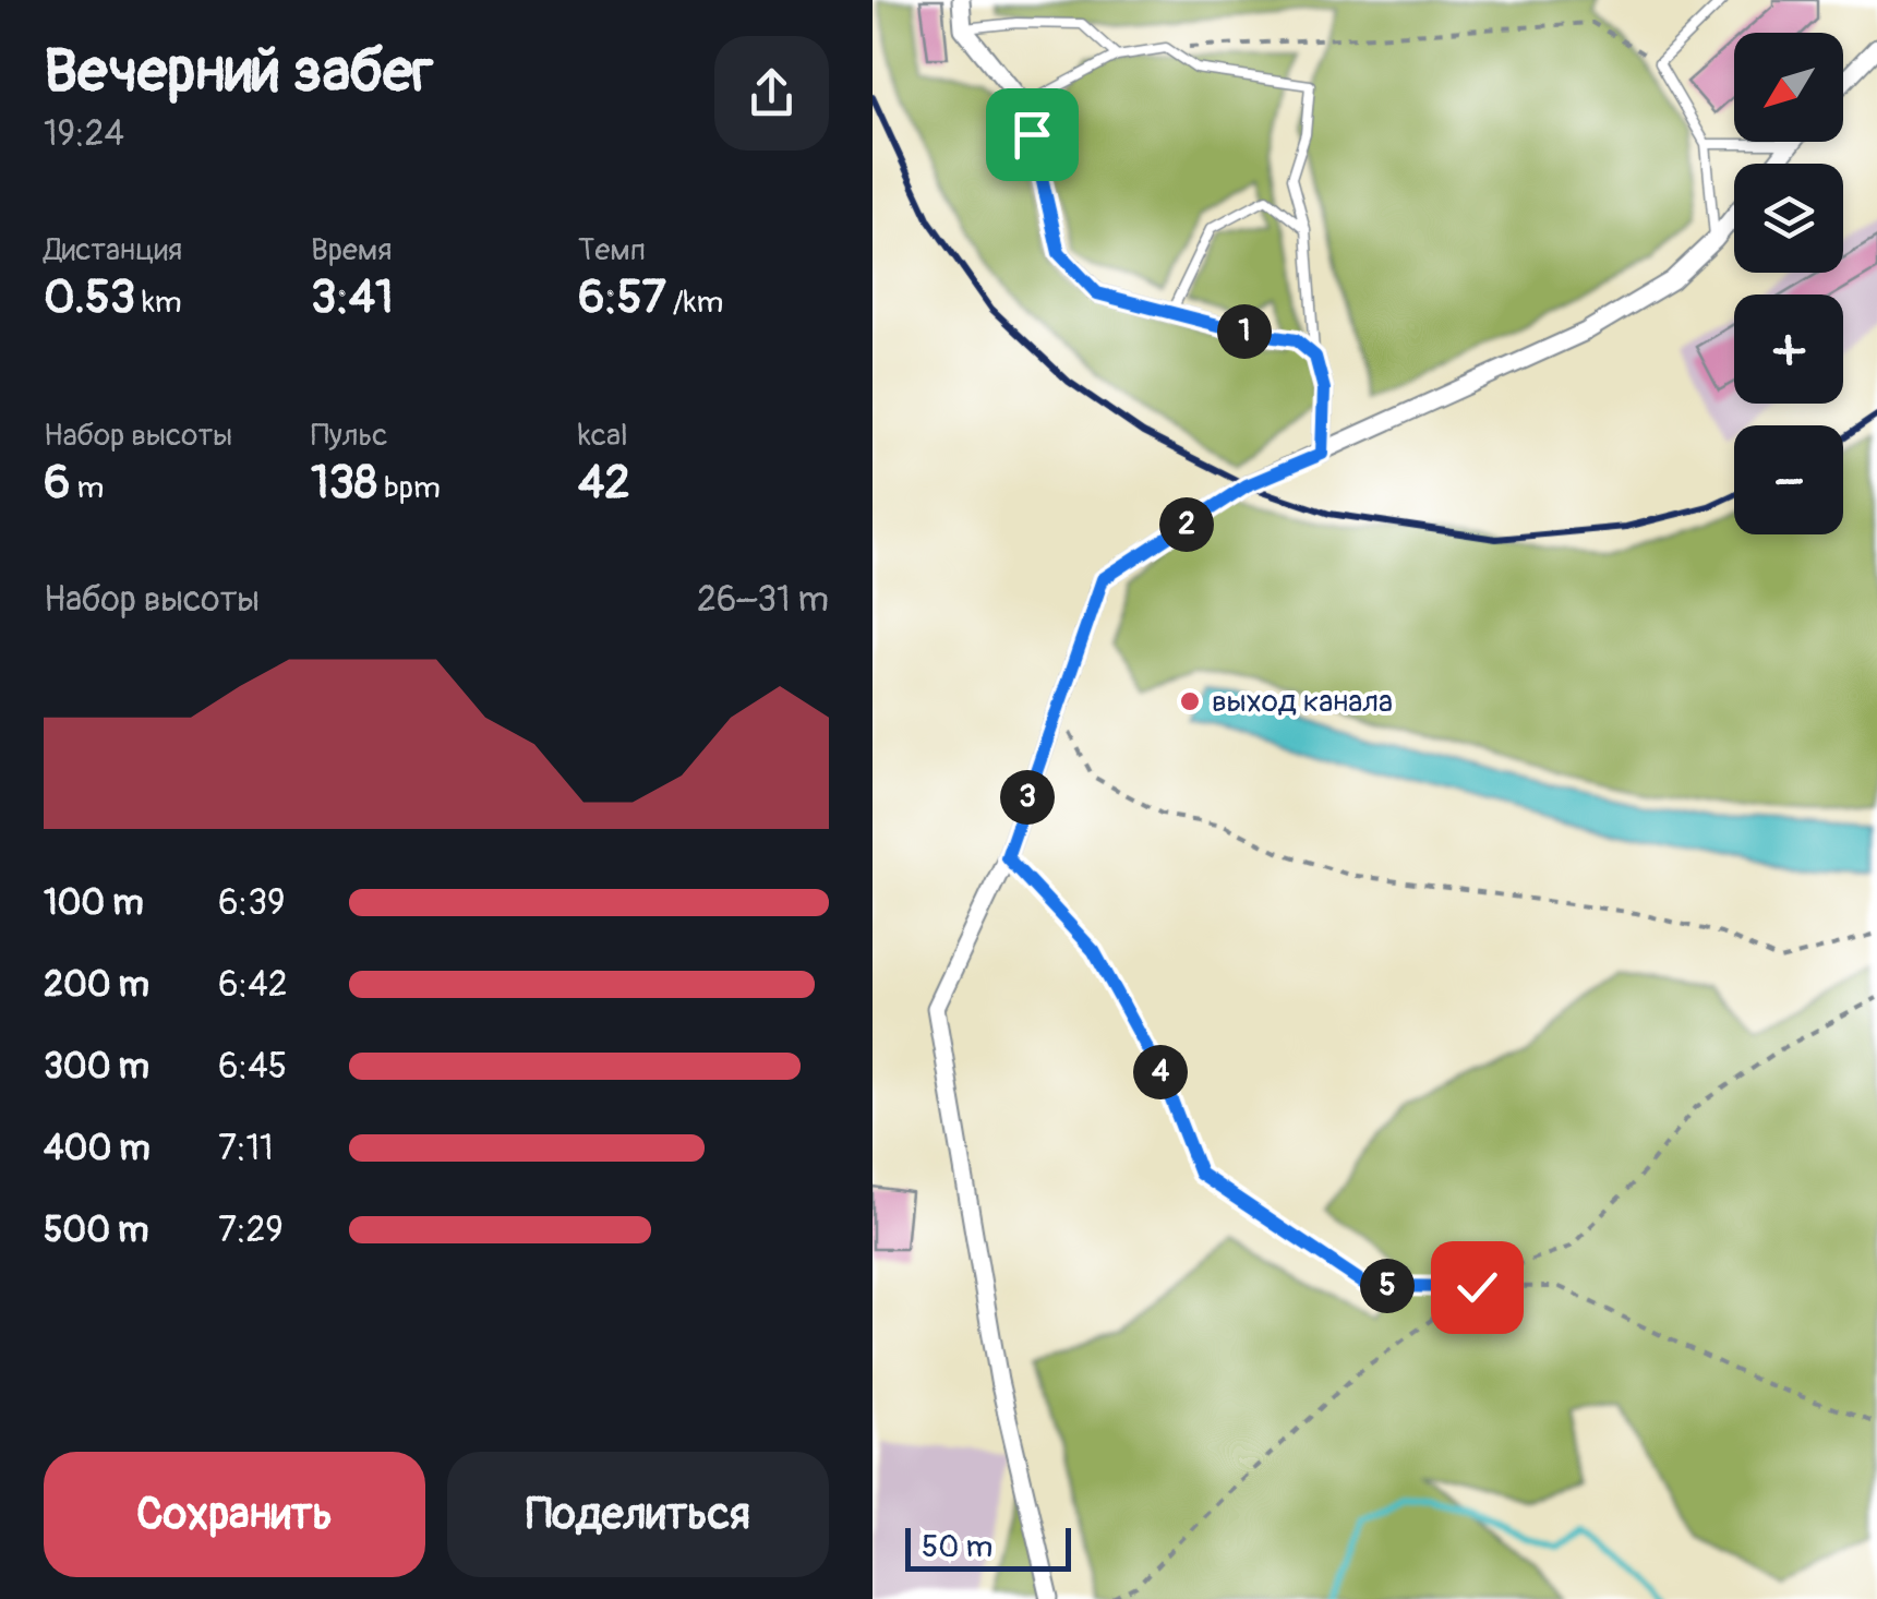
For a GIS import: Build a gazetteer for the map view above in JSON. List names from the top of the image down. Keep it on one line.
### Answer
{"places":["выход канала"],"scale_bar":"50 m","north":"bottom left","page":{"heading":["Вечерний забег","19:24"],"map_buttons":["+","−"],"stats":[["Дистанция","0.53 km"],["Время","3:41"],["Темп","6:57 /km"],["Набор высоты","6 m"],["Пульс","138 bpm"],["kcal","42"]],"pins":["1","2","3","4","5"],"chart":["Набор высоты","26–31 m"],"list":[{"name":"100 m","note":"6:39"},{"name":"200 m","note":"6:42"},{"name":"300 m","note":"6:45"},{"name":"400 m","note":"7:11"},{"name":"500 m","note":"7:29"}],"buttons":["Сохранить","Поделиться"],"scale":"50 m"}}
